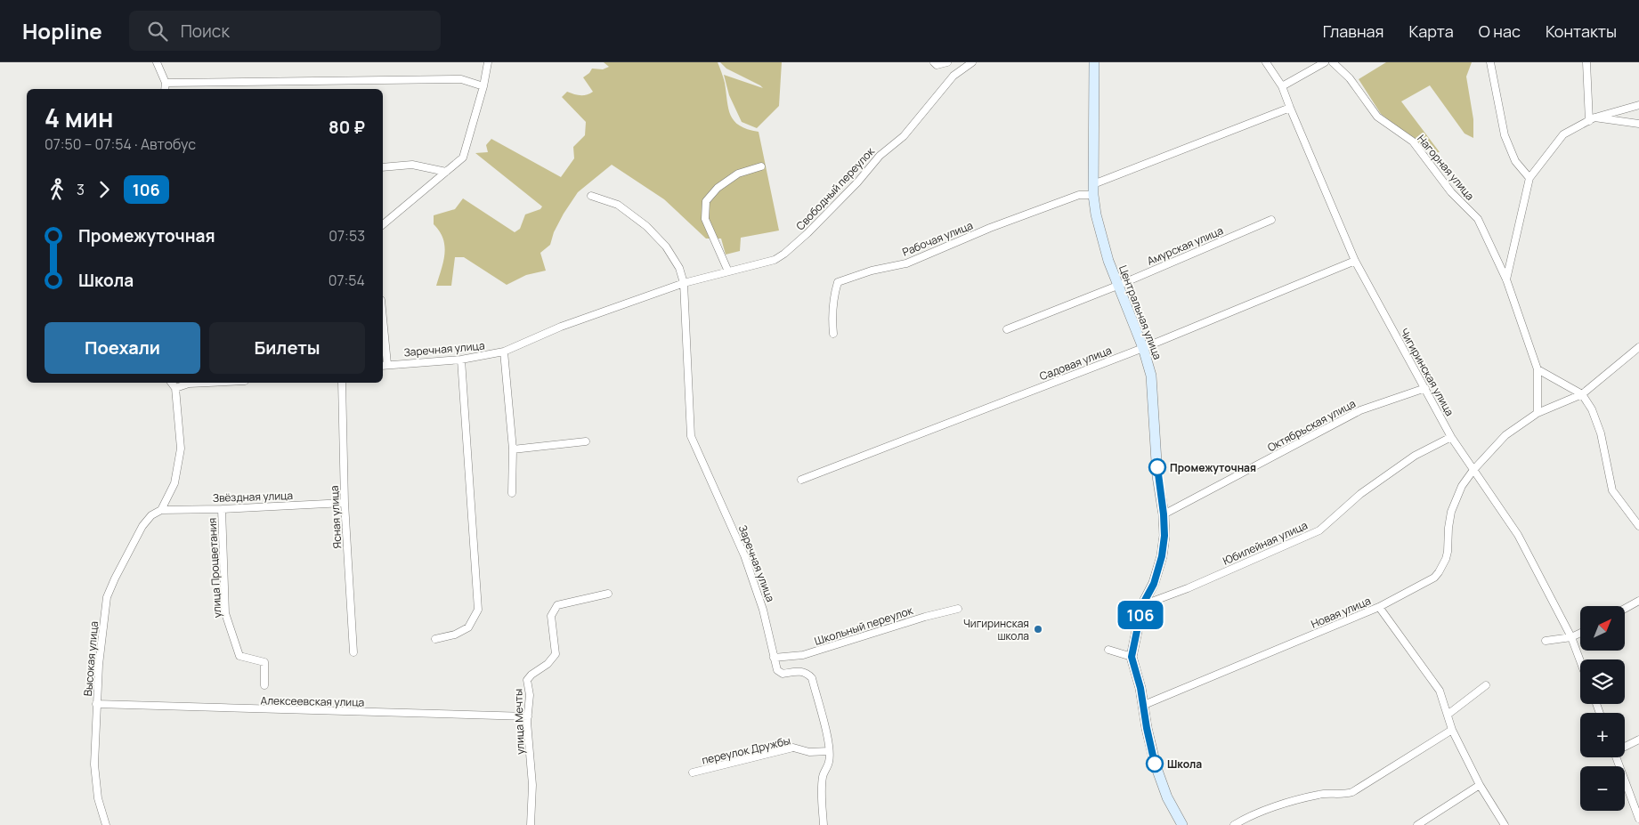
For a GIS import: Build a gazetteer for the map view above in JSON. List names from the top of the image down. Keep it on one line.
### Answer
{"streets":{"street":["Нагорная улица","Свободный переулок","Рабочая улица","Амурская улица","Центральная улица","Заречная улица","Садовая улица","Чигиринская улица","Октябрьская улица","Звёздная улица","Ясная улица","Юбилейная улица","улица Процветания","Новая улица","Школьный переулок","Высокая улица","Алексеевская улица","улица Мечты","переулок Дружбы"]},"crossings":[["Нагорная улица","Новая улица"],["Свободный переулок","Заречная улица"],["Рабочая улица","Центральная улица"],["Амурская улица","Центральная улица"],["Центральная улица","Садовая улица"],["Центральная улица","Октябрьская улица"],["Центральная улица","Юбилейная улица"],["Центральная улица","Новая улица"],["Заречная улица","Школьный переулок"],["Заречная улица","переулок Дружбы"],["Садовая улица","Чигиринская улица"],["Чигиринская улица","Октябрьская улица"],["Чигиринская улица","Юбилейная улица"],["Чигиринская улица","Новая улица"],["Звёздная улица","Ясная улица"],["Звёздная улица","улица Процветания"],["Звёздная улица","Высокая улица"],["Высокая улица","Алексеевская улица"],["Алексеевская улица","улица Мечты"]],"places":["Промежуточная","Чигиринская школа","Школа"],"lines":["bus line 106"],"north":"top right","page":{"header":"Hopline","search":"Поиск","nav":["Главная","Карта","О нас","Контакты"],"on_map":"106","heading":["4 мин","07:50 – 07:54 · Автобус","80 ₽"],"legs":["3","106"],"list":[{"name":"Промежуточная","value":"07:53"},{"name":"Школа","value":"07:54"}],"buttons":["Поехали","Билеты"],"map_buttons":["+","−"]}}
